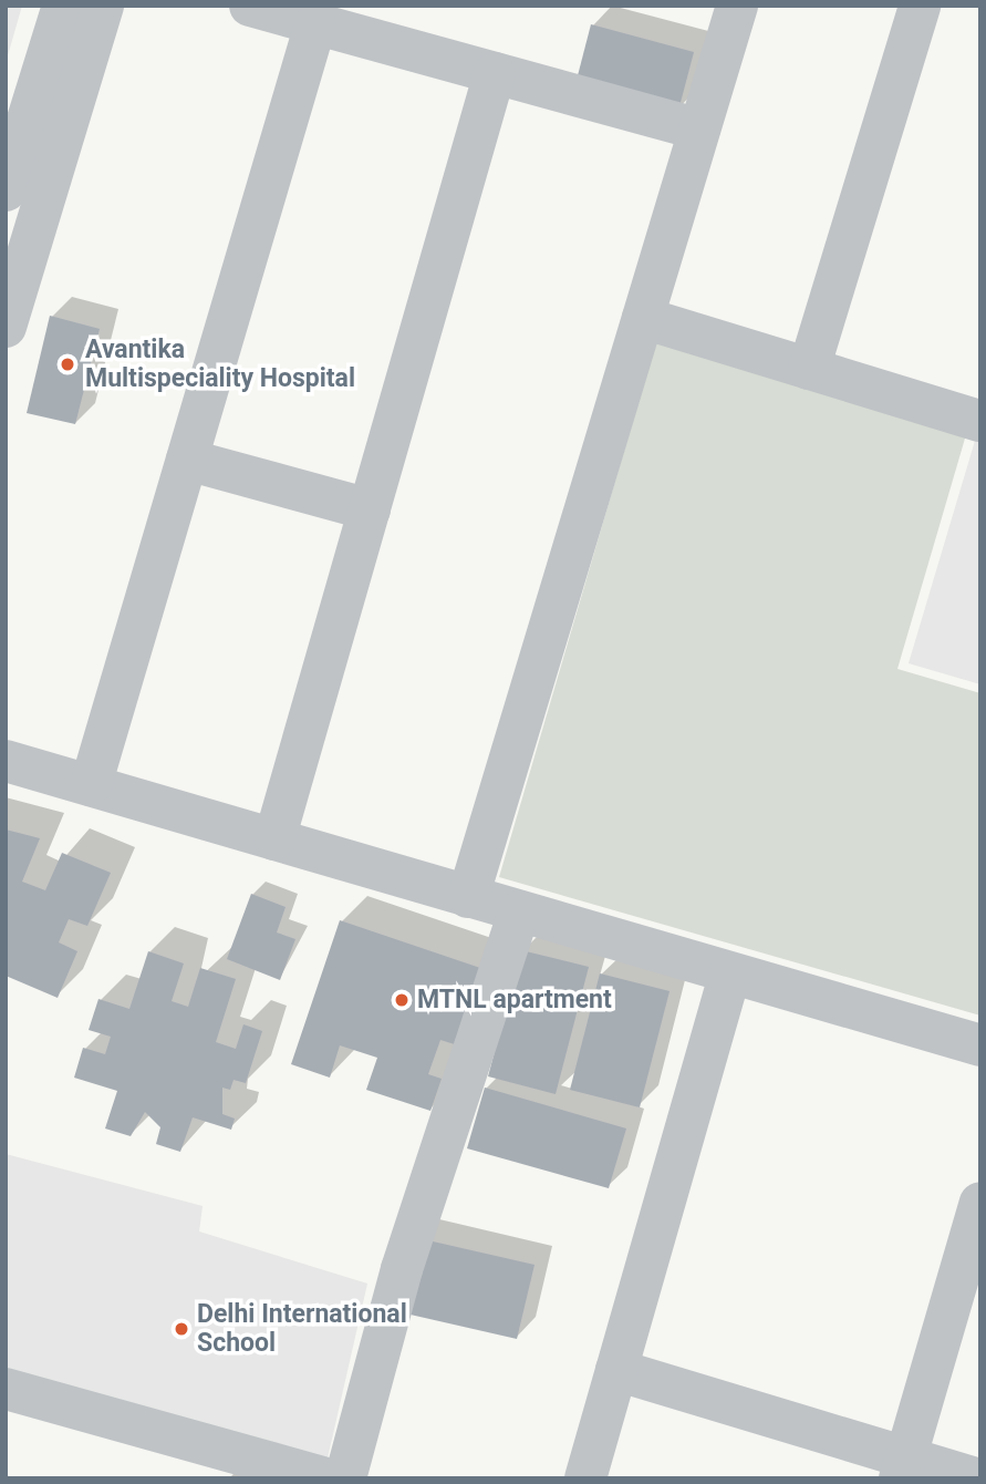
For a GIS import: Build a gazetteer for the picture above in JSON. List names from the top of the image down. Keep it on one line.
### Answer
{"places":["Avantika Multispeciality Hospital","MTNL apartment","Delhi International School"]}
